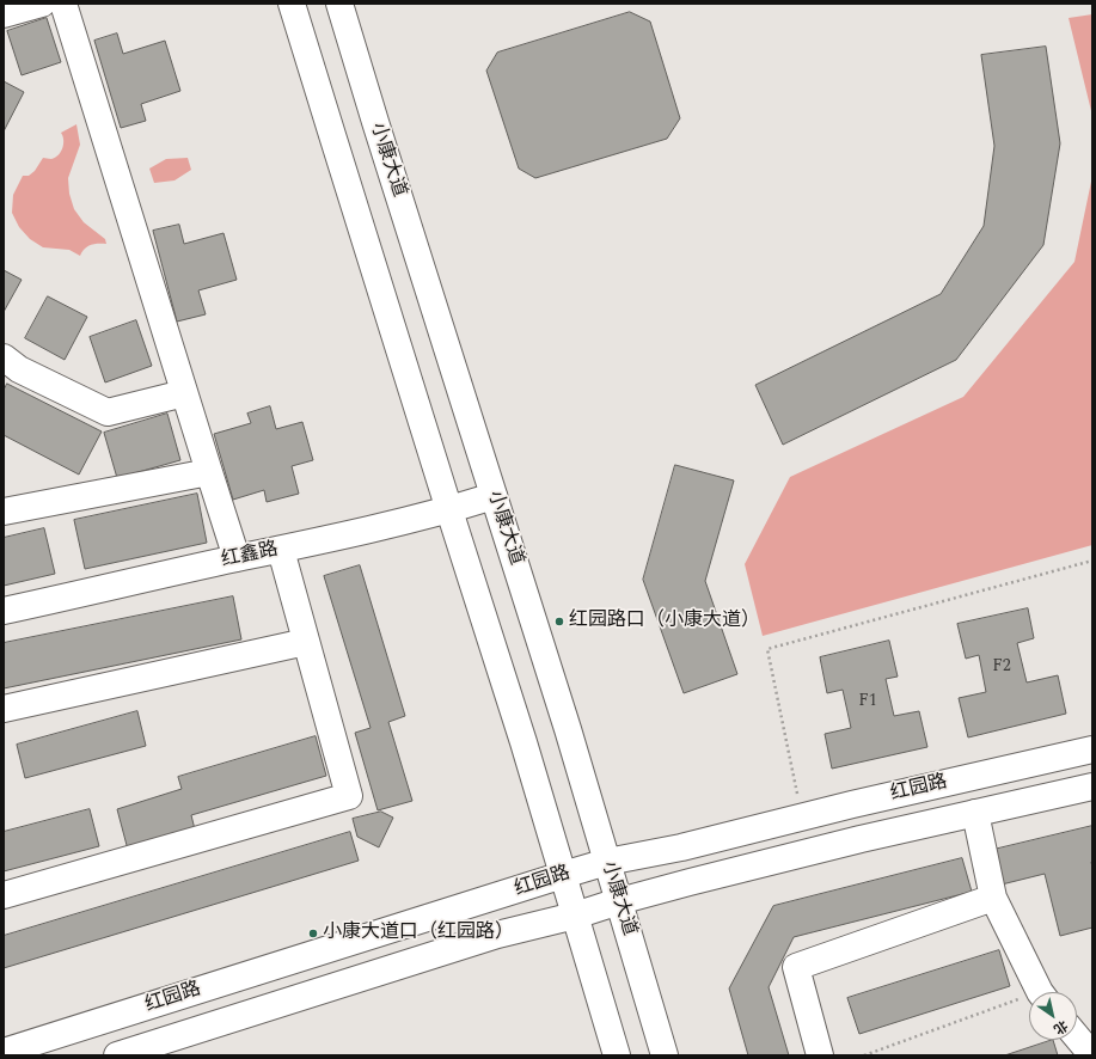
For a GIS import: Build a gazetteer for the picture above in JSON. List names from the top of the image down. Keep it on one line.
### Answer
{"streets":{"main road":["小康大道","红鑫路","红园路"]},"crossings":[["小康大道","红鑫路"],["小康大道","红园路"]],"places":["红园路口（小康大道）","小康大道口（红园路）"],"house_numbers":["F2","F1"],"north":"bottom right"}
